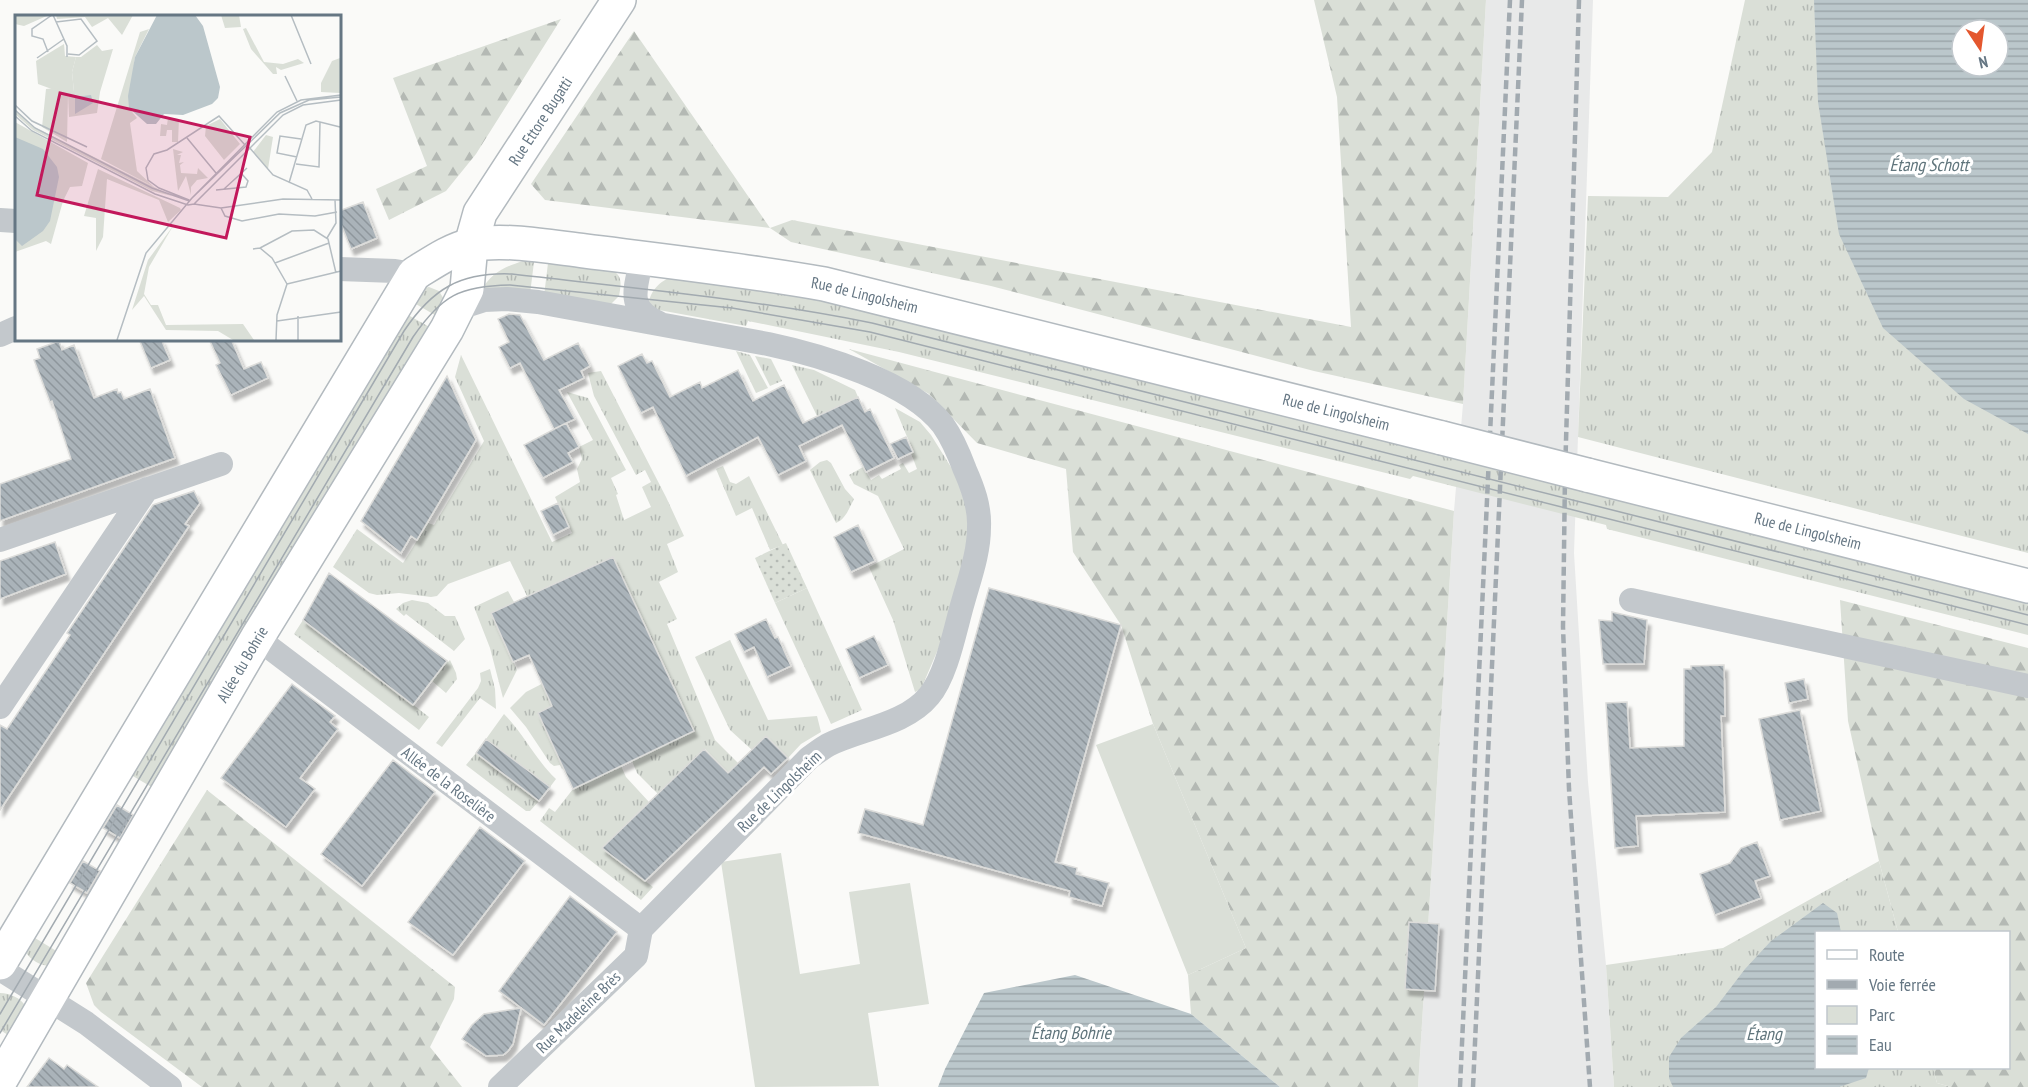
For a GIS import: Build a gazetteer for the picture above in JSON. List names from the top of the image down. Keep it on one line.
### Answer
{"streets":{"main road":["Rue Ettore Bugatti","Rue de Lingolsheim","Allée du Bohrie"],"street":["Allée de la Roselière","Rue Madeleine Brès"]},"crossings":[["Rue Ettore Bugatti","Rue de Lingolsheim"],["Rue Ettore Bugatti","Allée du Bohrie"],["Rue de Lingolsheim","Allée du Bohrie"],["Rue de Lingolsheim","Allée de la Roselière"],["Rue de Lingolsheim","Rue Madeleine Brès"],["Allée du Bohrie","Allée de la Roselière"],["Allée de la Roselière","Rue Madeleine Brès"]],"water":["Étang Schott","Étang Bohrie","Étang"],"legend":["Route","Voie ferrée","Parc","Eau"],"north":"bottom"}
